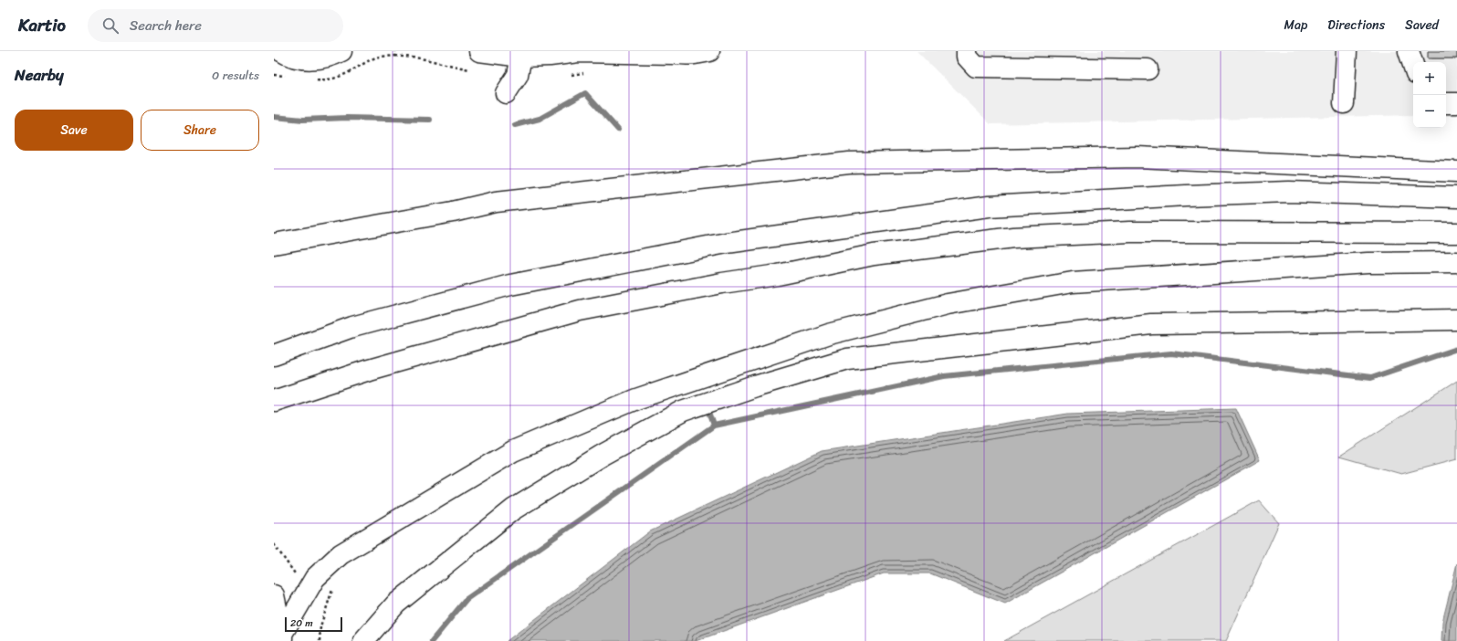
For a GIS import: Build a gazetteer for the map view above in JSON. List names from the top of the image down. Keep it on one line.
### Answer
{"scale_bar":"20 m","page":{"header":"Kartio","search":"Search here","nav":["Map","Directions","Saved"],"heading":["Nearby","0 results"],"map_buttons":["+","−"],"buttons":["Save","Share"],"scale":"20 m"}}
